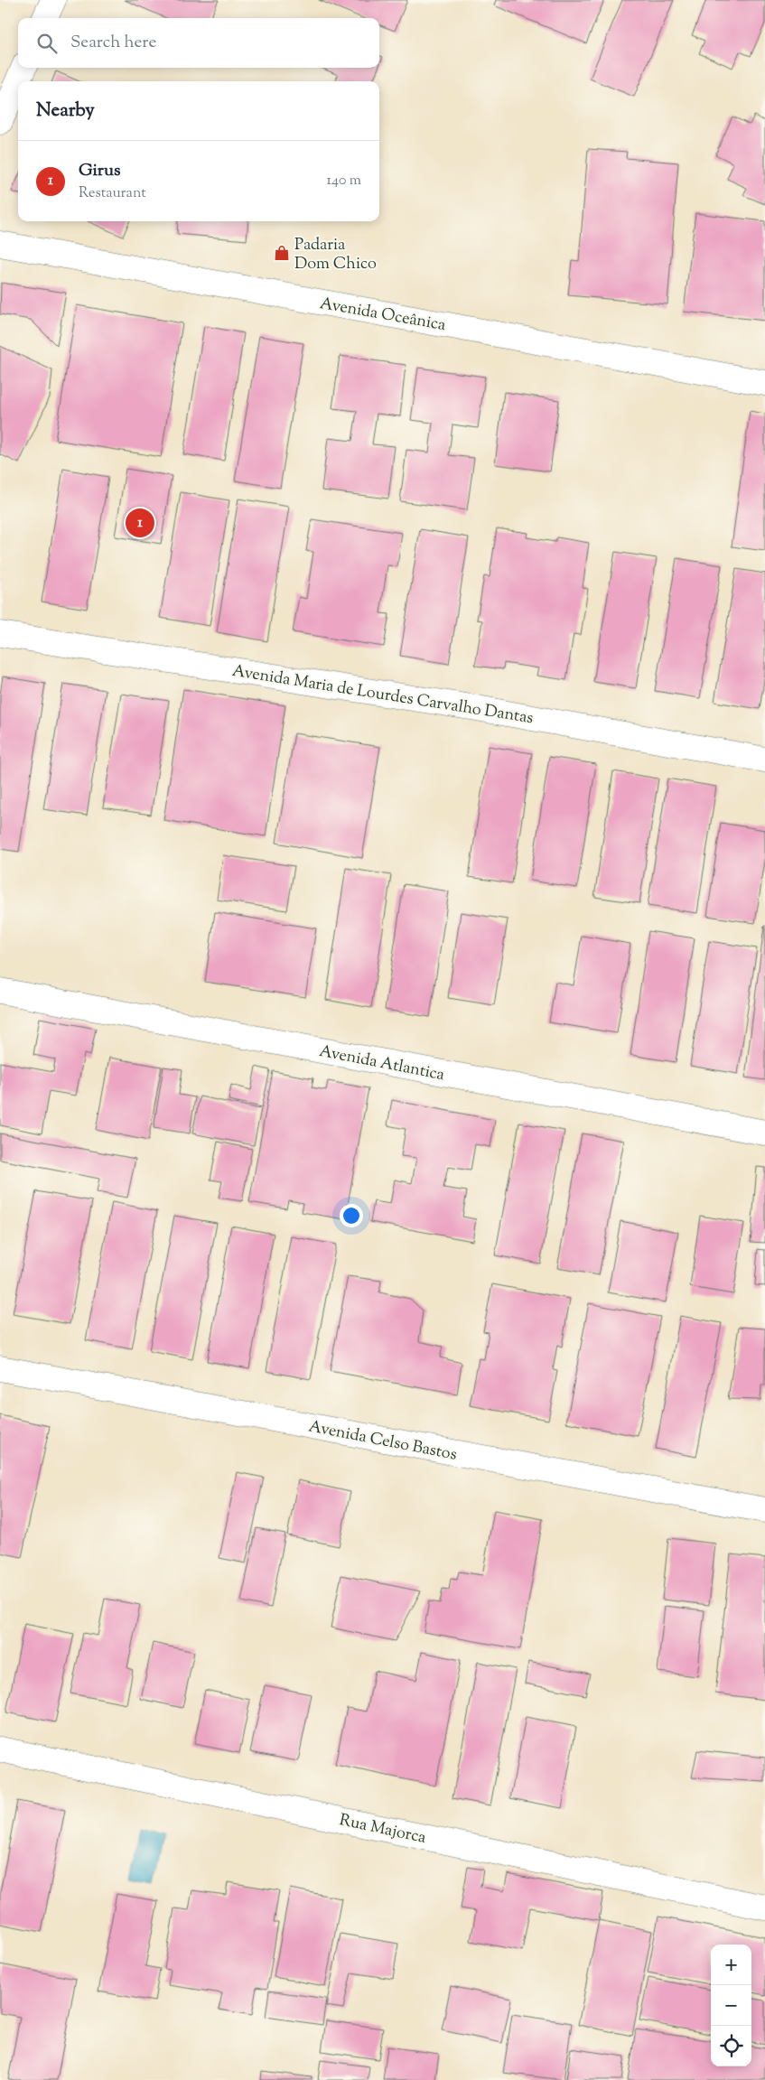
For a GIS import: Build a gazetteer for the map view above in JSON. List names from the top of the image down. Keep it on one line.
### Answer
{"streets":{"street":["Avenida Oceânica","Avenida Maria de Lourdes Carvalho Dantas","Avenida Atlantica","Avenida Celso Bastos","Rua Majorca"]},"places":{"shop":["Padaria Dom Chico"]},"page":{"search":"Search here","heading":"Nearby","list":[{"mark":"1","name":"Girus","note":"Restaurant","value":"140 m"}],"pins":"1","map_buttons":["+","−"]}}
